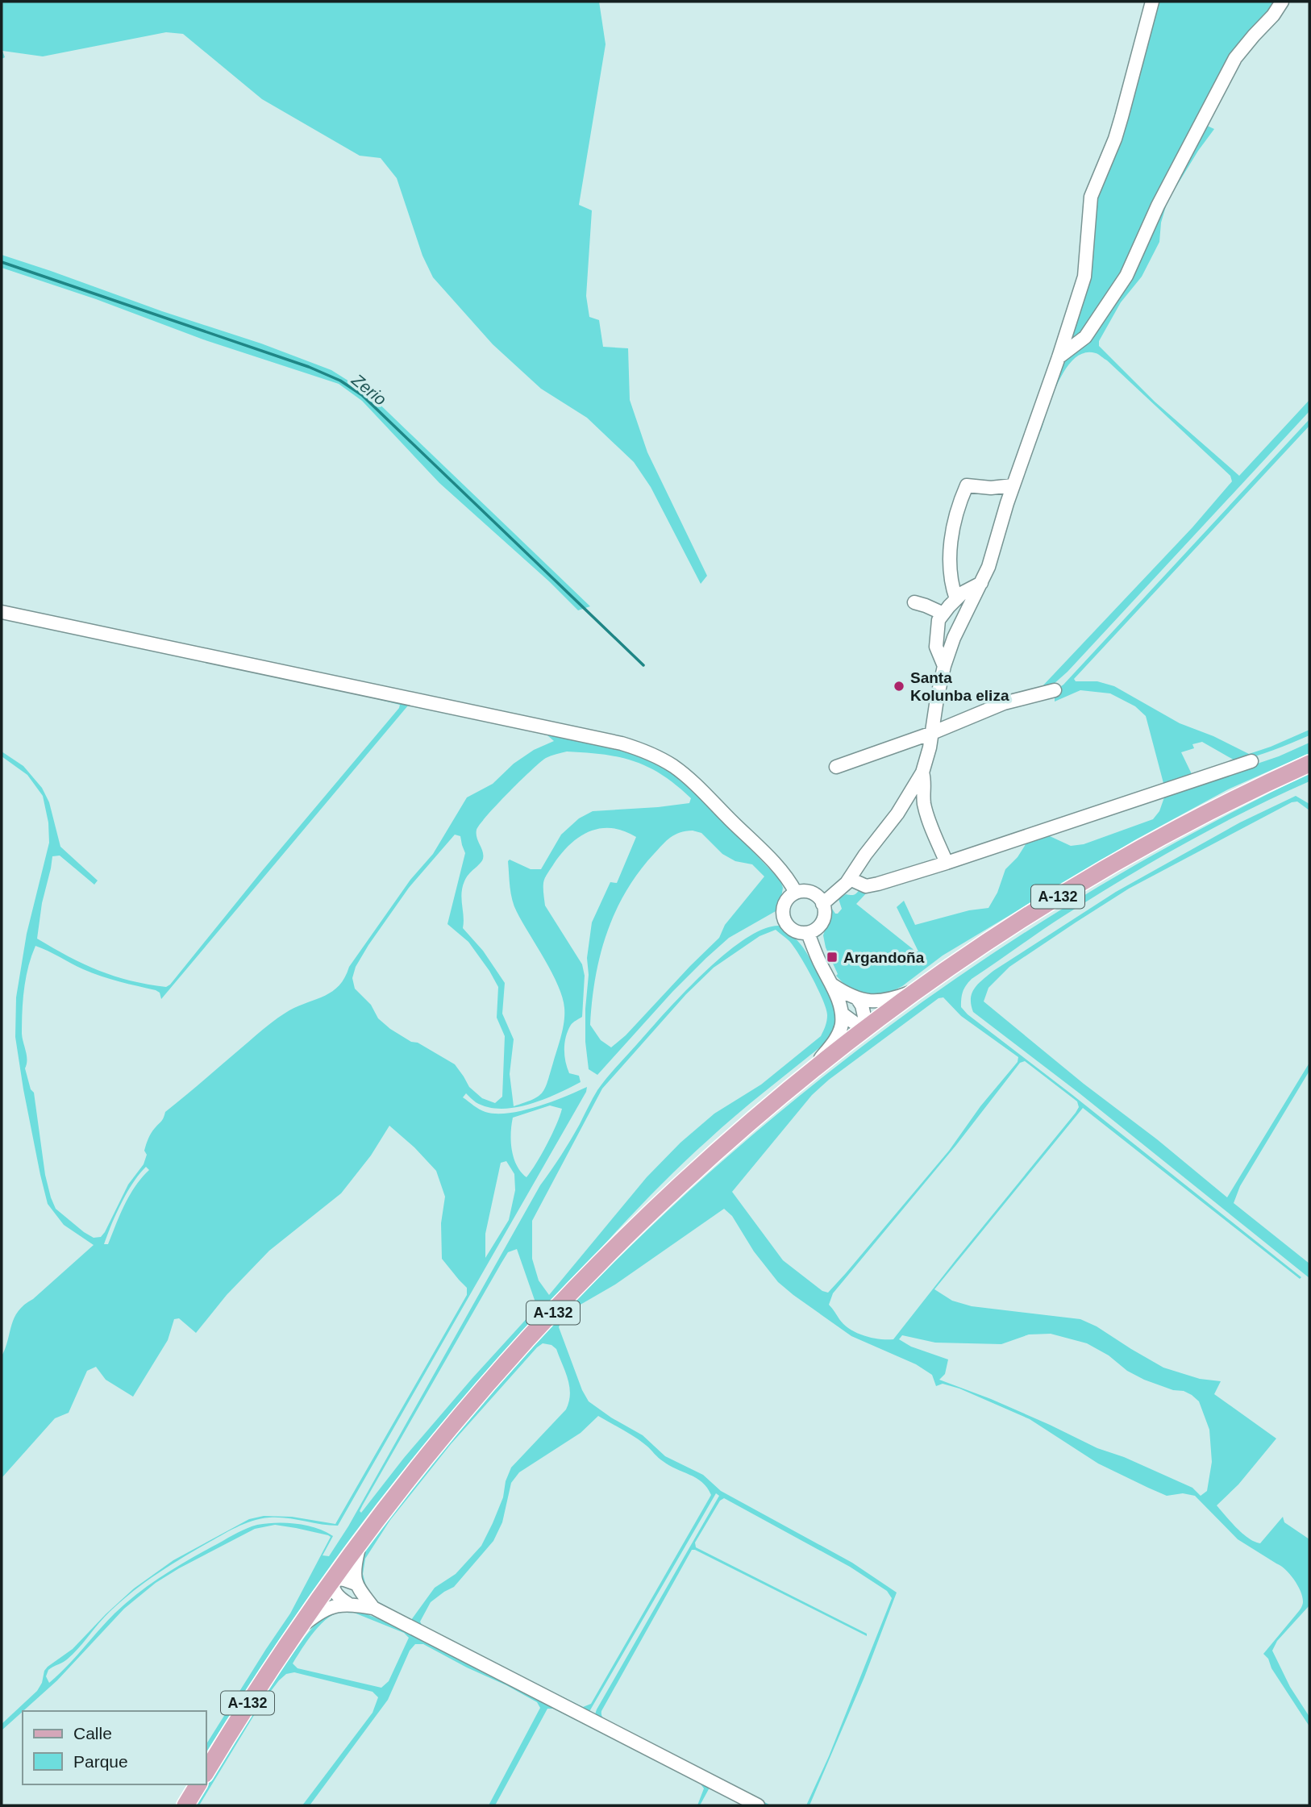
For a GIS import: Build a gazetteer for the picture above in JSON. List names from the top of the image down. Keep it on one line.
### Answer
{"streets":{"main road":["A-132"]},"water":["Zerio"],"places":{"other":["Santa Kolunba eliza"],"transit":["Argandoña"]},"legend":["Calle","Parque"]}
